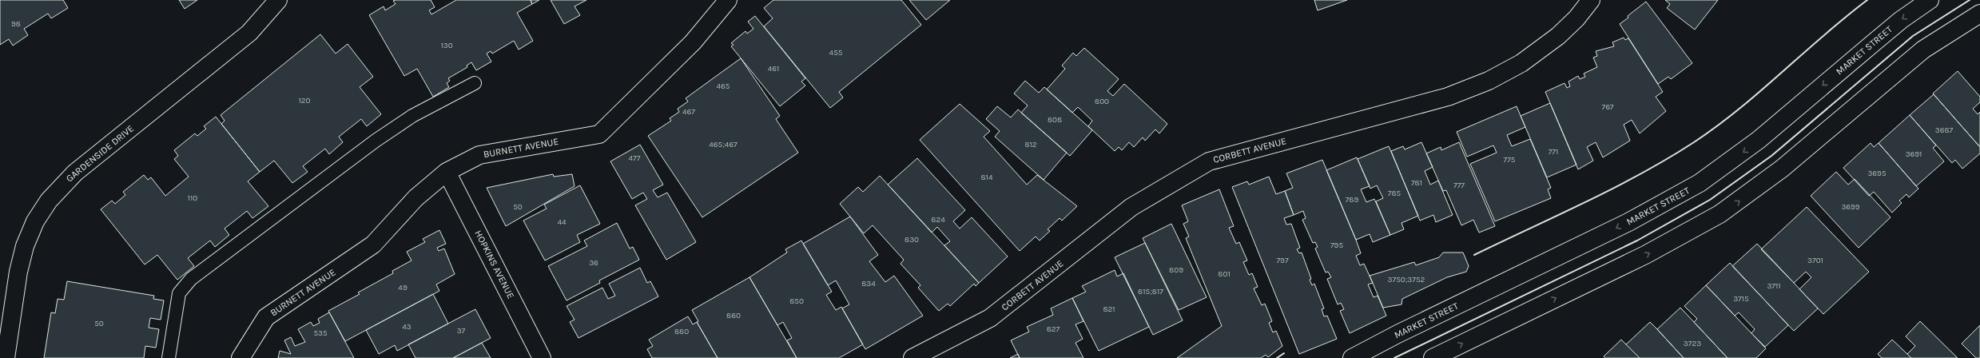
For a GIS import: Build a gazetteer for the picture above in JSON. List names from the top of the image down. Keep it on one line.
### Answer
{"streets":{"street":["MARKET STREET","BURNETT AVENUE","CORBETT AVENUE","GARDENSIDE DRIVE","HOPKINS AVENUE"]},"crossings":[["BURNETT AVENUE","HOPKINS AVENUE"]],"house_numbers":["98","130","455","461","465","120","800","767","467","808","3687","465;467","812","771","3691","477","775","3695","814","781","777","785","110","789","50","3699","824","44","830","795","797","3701","36","809","801","3750;3752","834","3711","49","815;817","3715","850","821","860","50","43","827","37","880","535","3723"]}
